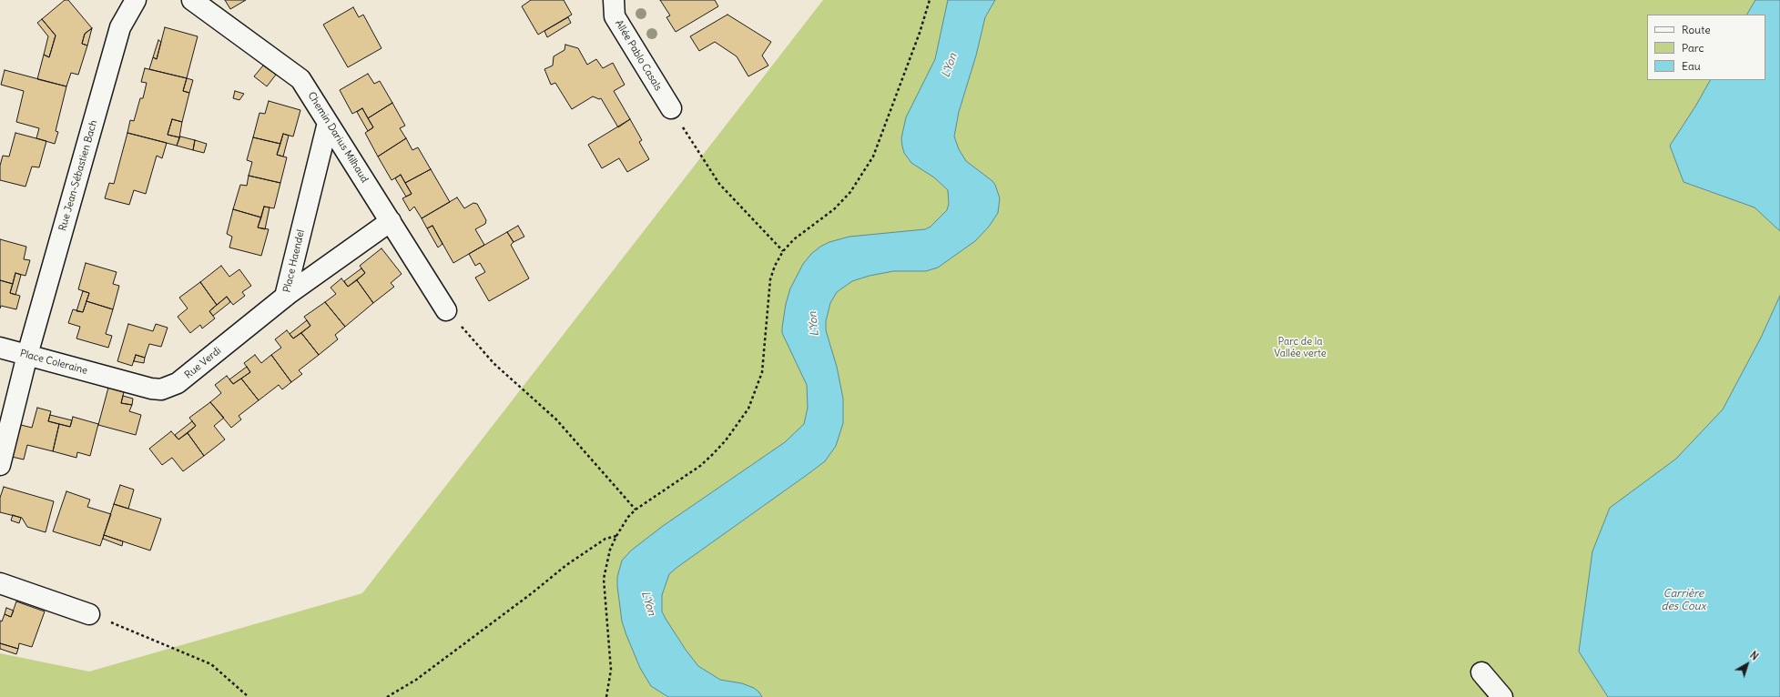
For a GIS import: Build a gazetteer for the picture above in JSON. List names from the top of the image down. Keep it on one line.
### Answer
{"streets":{"street":["Allée Pablo Casals","Chemin Darius Milhaud","Rue Jean-Sébastien Bach","Place Haendel","Place Coleraine","Rue Verdi"]},"crossings":[["Chemin Darius Milhaud","Place Haendel"],["Rue Jean-Sébastien Bach","Place Coleraine"],["Place Haendel","Rue Verdi"],["Place Coleraine","Rue Verdi"]],"water":["L'Yon","Carrière des Coux"],"parks":["Parc de la Vallée verte"],"legend":["Route","Parc","Eau"],"north":"top right"}
